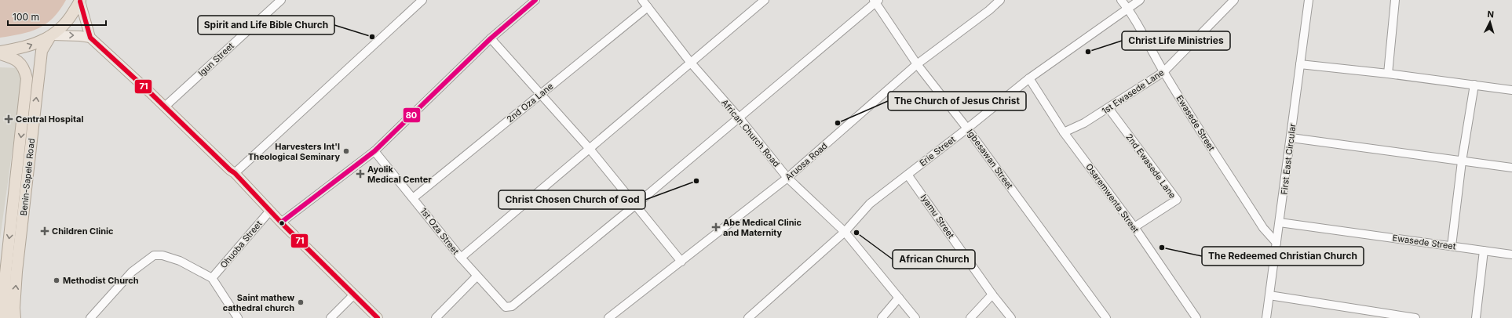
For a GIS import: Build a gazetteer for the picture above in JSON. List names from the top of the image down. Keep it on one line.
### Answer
{"streets":{"highway":["Benin-Sapele Road"],"street":["Igun Street","1st Ewasede Lane","2nd Oza Lane","Ewasede Street","African Church Road","Erie Street","Igbesawan Street","First East Circular","Aruosa Road","2nd Ewasede Lane","Osaremwenta Street","Iyamu Street","1st Oza Street","Ohuoba Street"]},"crossings":[["1st Ewasede Lane","Ewasede Street"],["1st Ewasede Lane","2nd Ewasede Lane"],["1st Ewasede Lane","Osaremwenta Street"],["2nd Oza Lane","African Church Road"],["2nd Oza Lane","1st Oza Street"],["Ewasede Street","Erie Street"],["Ewasede Street","First East Circular"],["African Church Road","Erie Street"],["African Church Road","Aruosa Road"],["Erie Street","Igbesawan Street"],["Erie Street","Osaremwenta Street"],["Erie Street","Iyamu Street"],["Igbesawan Street","Aruosa Road"],["2nd Ewasede Lane","Osaremwenta Street"]],"places":{"other":["Spirit and Life Bible Church","Christ Life Ministries","The Church of Jesus Christ","Harvesters Int'l Theological Seminary","Christ Chosen Church of God","African Church","The Redeemed Christian Church","Methodist Church","Saint mathew cathedral church"],"health":["Central Hospital","Ayolik Medical Center","Abe Medical Clinic and Maternity","Children Clinic"]},"lines":["transit line 80","transit line 71"],"scale_bar":"100 m","north":"top"}
